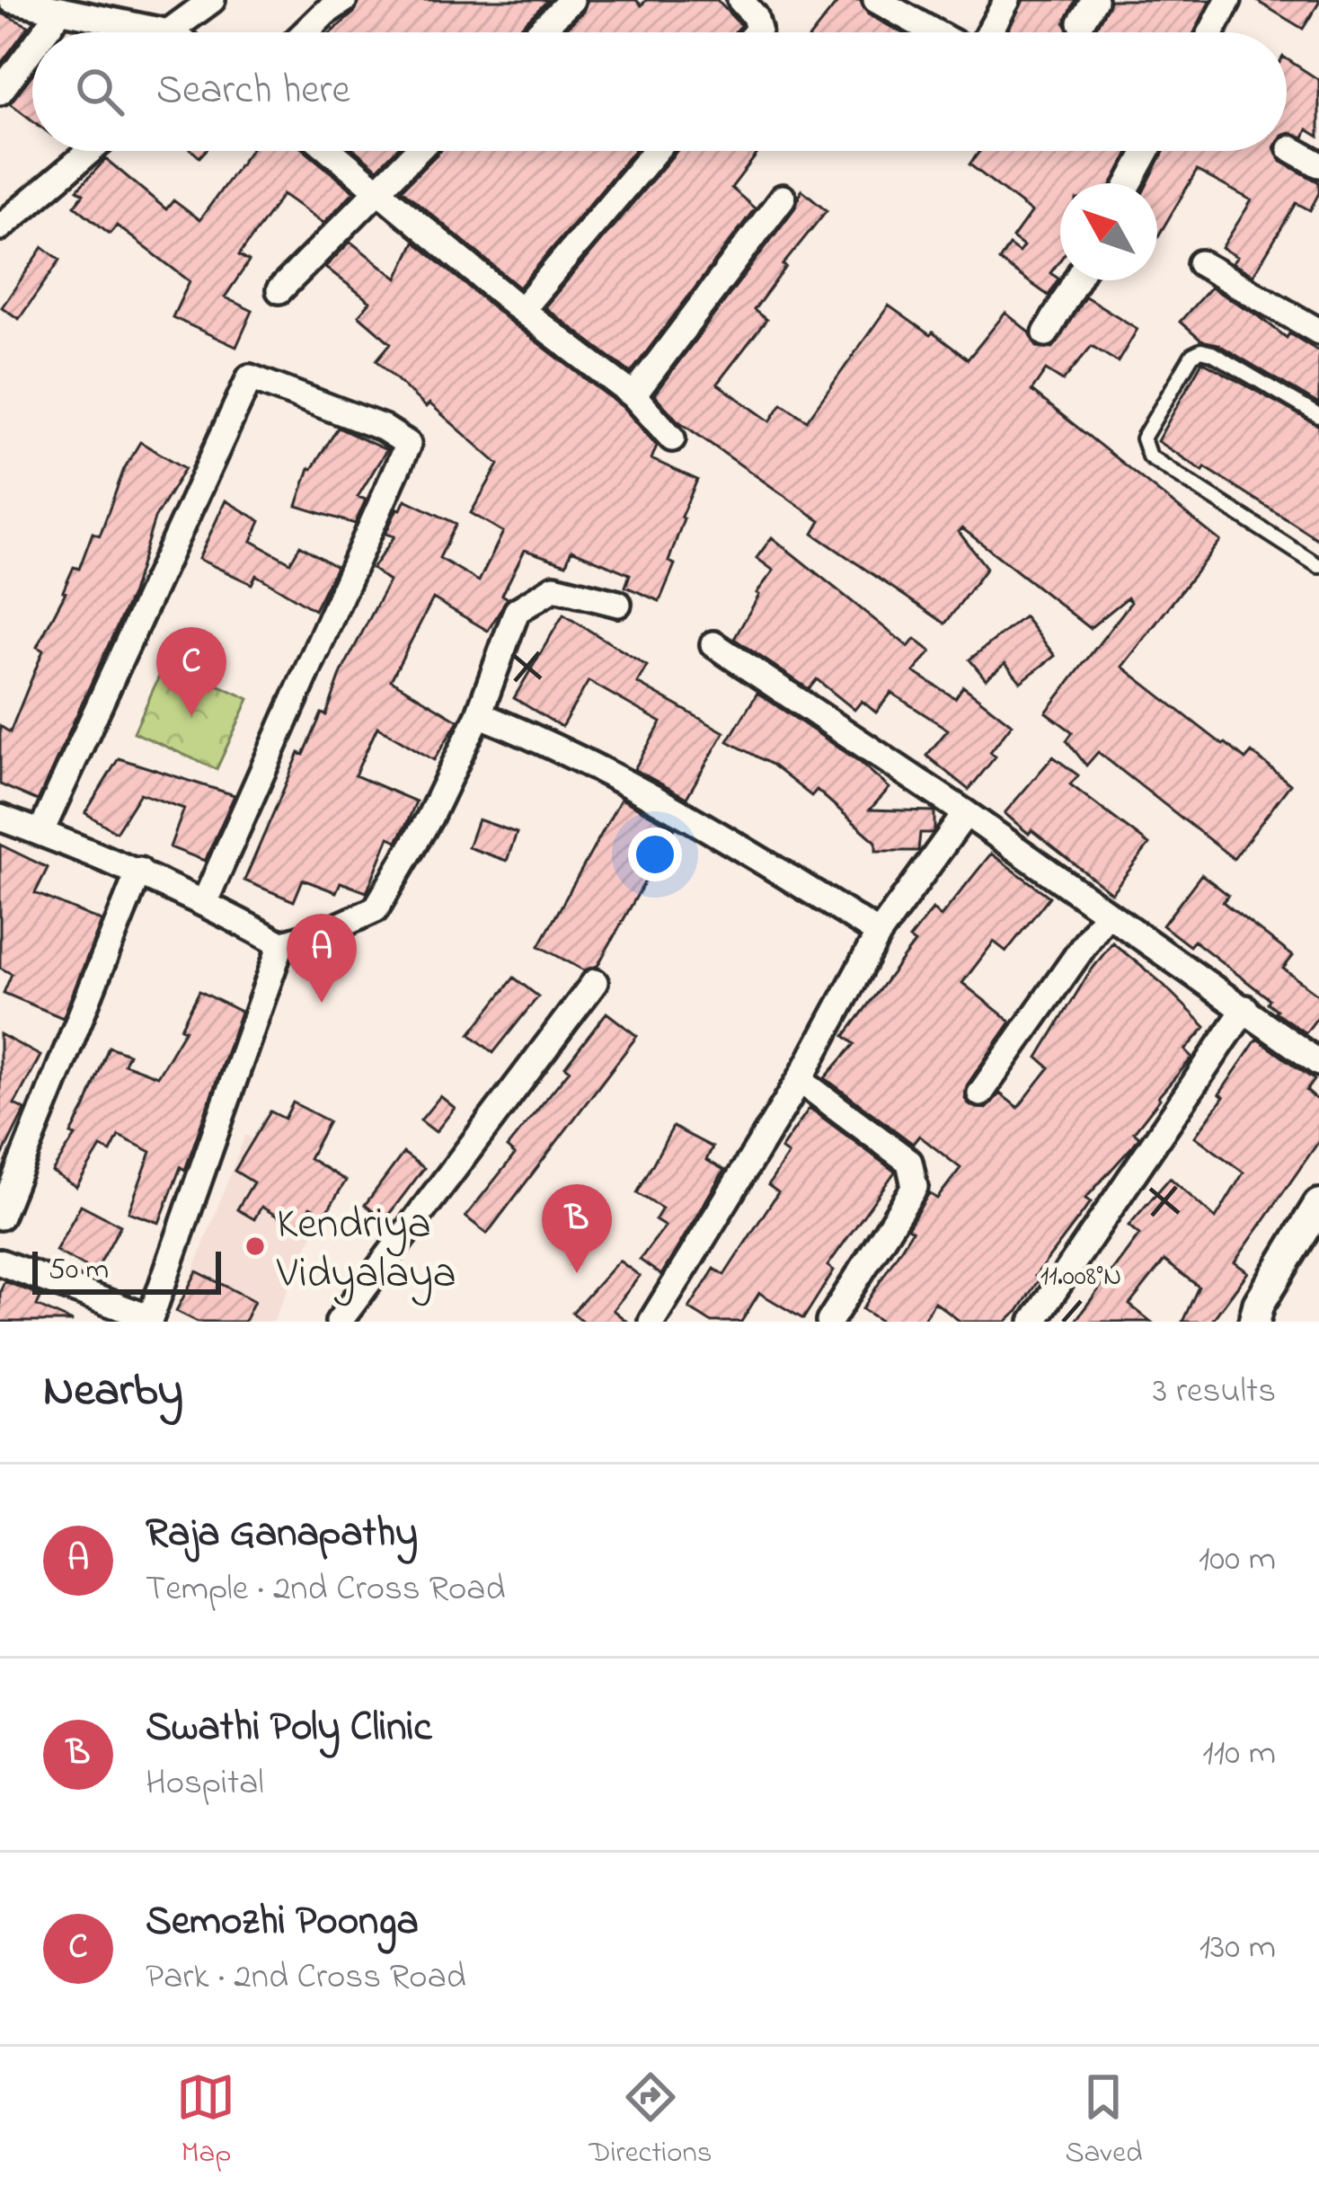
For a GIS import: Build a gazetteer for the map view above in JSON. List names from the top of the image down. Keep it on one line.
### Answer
{"places":["Kendriya Vidyalaya"],"scale_bar":"50 m","north":"top left","page":{"search":"Search here","pins":["C","A","B"],"scale":"50 m","heading":["Nearby","3 results"],"list":[{"mark":"A","name":"Raja Ganapathy","note":"Temple · 2nd Cross Road","value":"100 m"},{"mark":"B","name":"Swathi Poly Clinic","note":"Hospital","value":"110 m"},{"mark":"C","name":"Semozhi Poonga","note":"Park · 2nd Cross Road","value":"130 m"}],"nav":["Map","Directions","Saved"]},"coordinates":["11.008°N"]}
